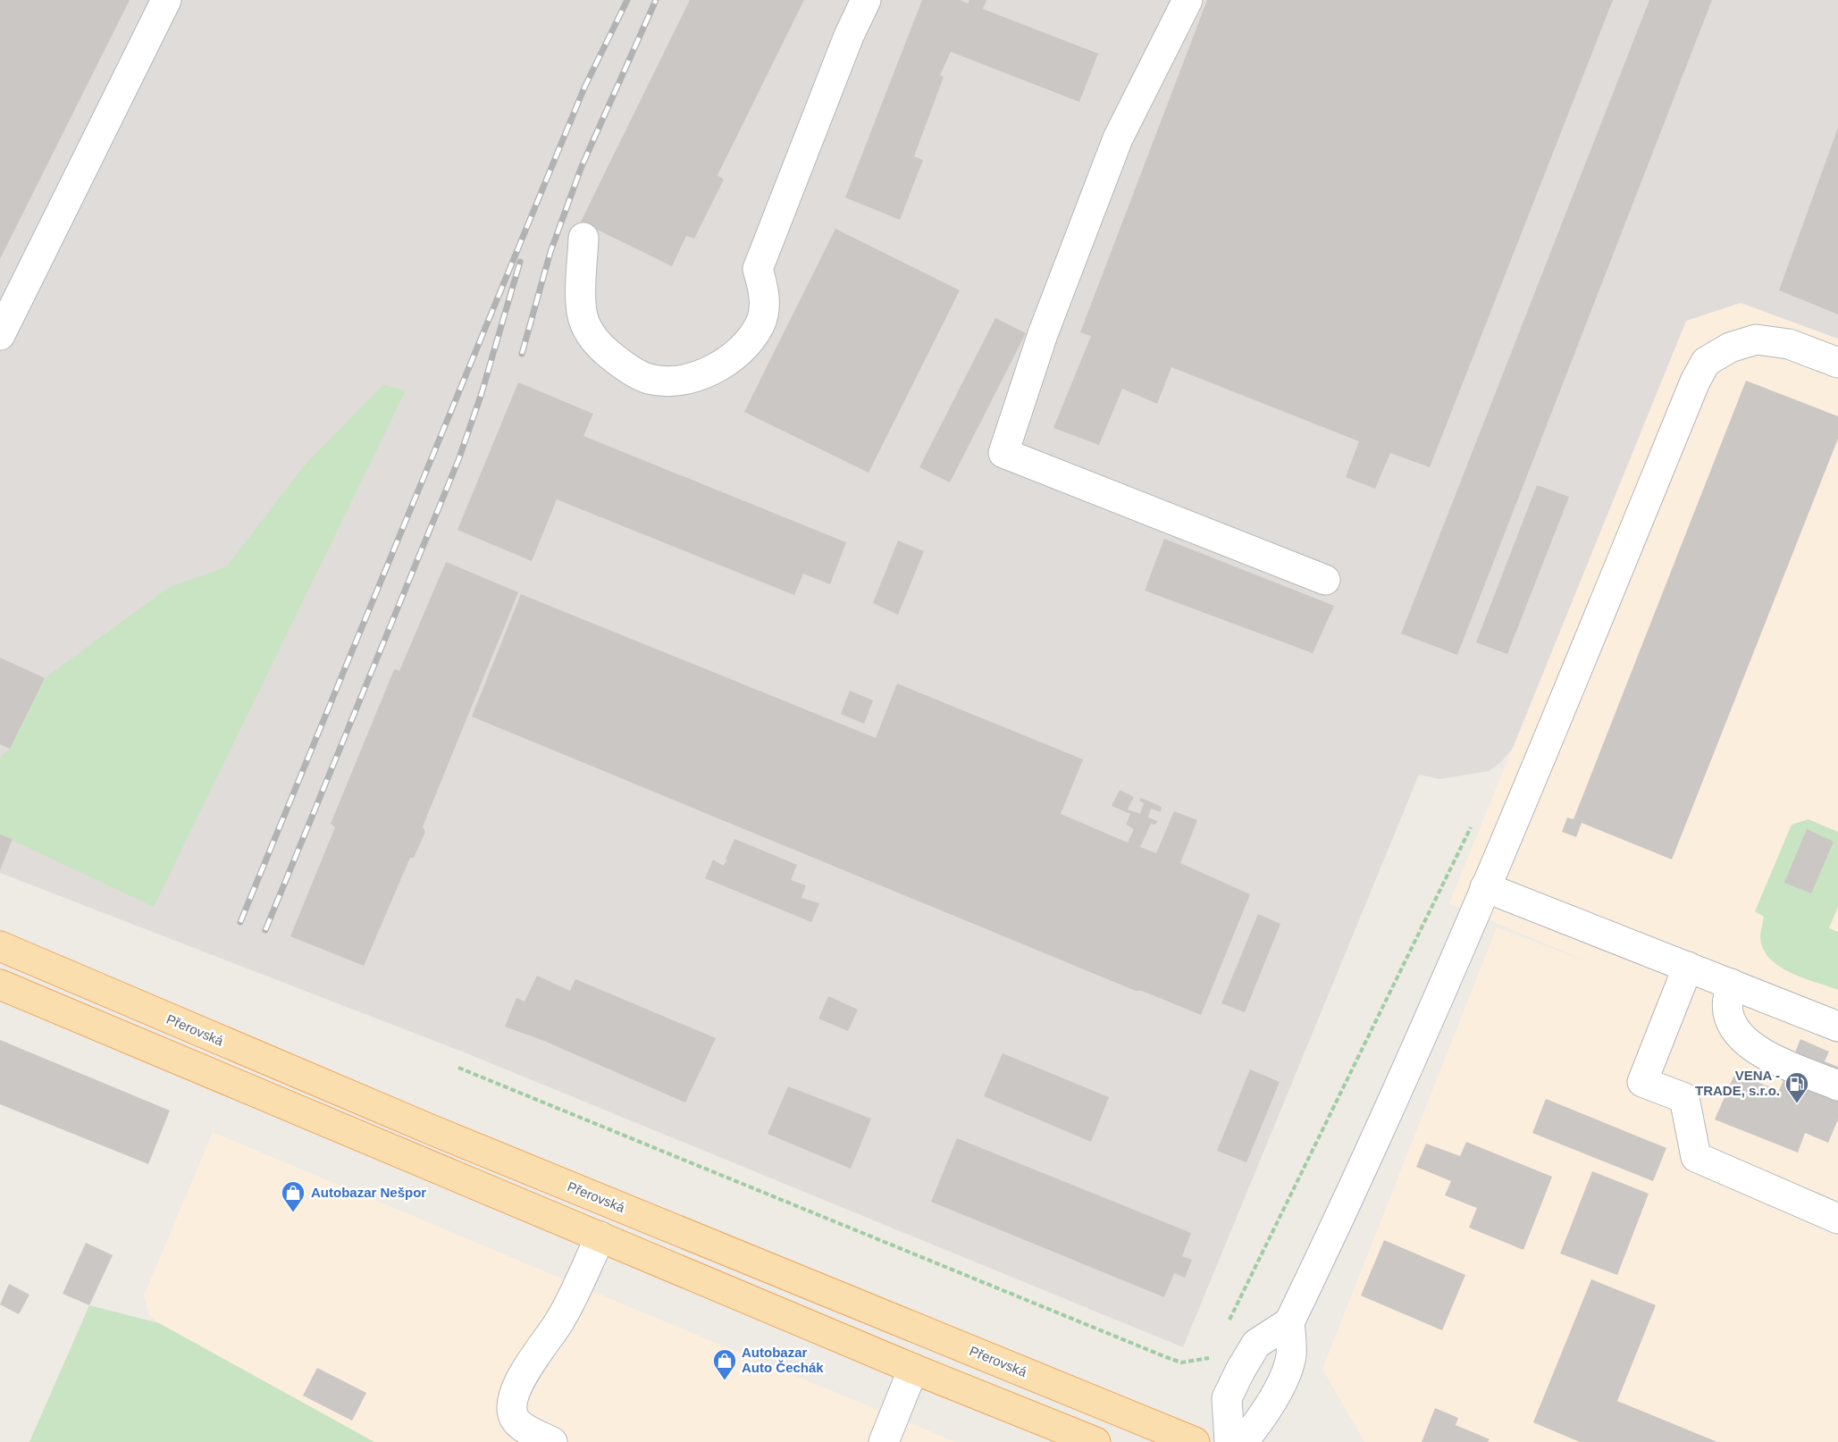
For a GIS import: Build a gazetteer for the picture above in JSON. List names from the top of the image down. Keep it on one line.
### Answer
{"streets":{"main road":["Přerovská"]},"places":{"fuel station":["VENA - TRADE, s.r.o."],"shop":["Autobazar Nešpor","Autobazar Auto Čechák"]}}
